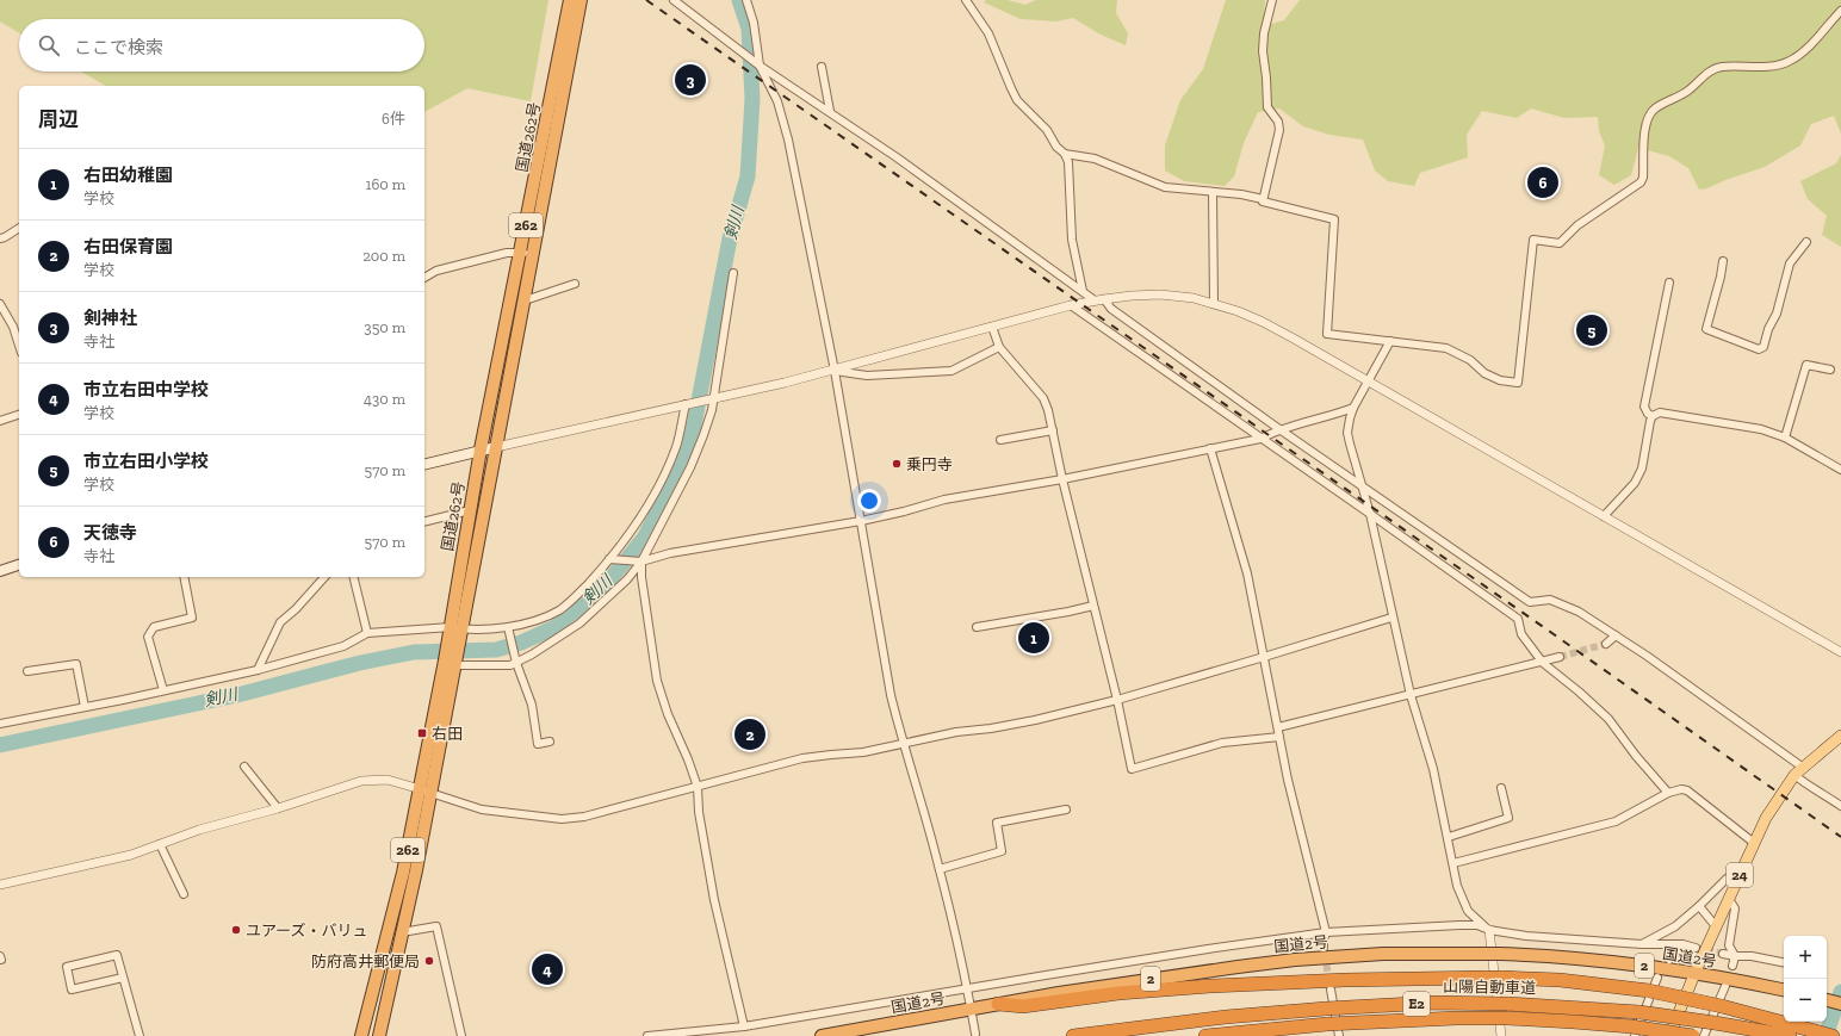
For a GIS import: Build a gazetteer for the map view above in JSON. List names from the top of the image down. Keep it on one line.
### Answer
{"streets":{"highway":["国道262号","262","国道2号","2","山陽自動車道","E2"],"main road":["24"]},"crossings":[["24","国道2号"]],"water":["剣川"],"places":{"other":["乗円寺","ユアーズ・バリュ","防府高井郵便局"],"transit":["右田"]},"page":{"search":"ここで検索","pins":["3","6","5","1","2","4"],"heading":["周辺","6件"],"list":[{"mark":"1","name":"右田幼稚園","note":"学校","value":"160 m"},{"mark":"2","name":"右田保育園","note":"学校","value":"200 m"},{"mark":"3","name":"剣神社","note":"寺社","value":"350 m"},{"mark":"4","name":"市立右田中学校","note":"学校","value":"430 m"},{"mark":"5","name":"市立右田小学校","note":"学校","value":"570 m"},{"mark":"6","name":"天徳寺","note":"寺社","value":"570 m"}],"map_buttons":["+","−"]}}
